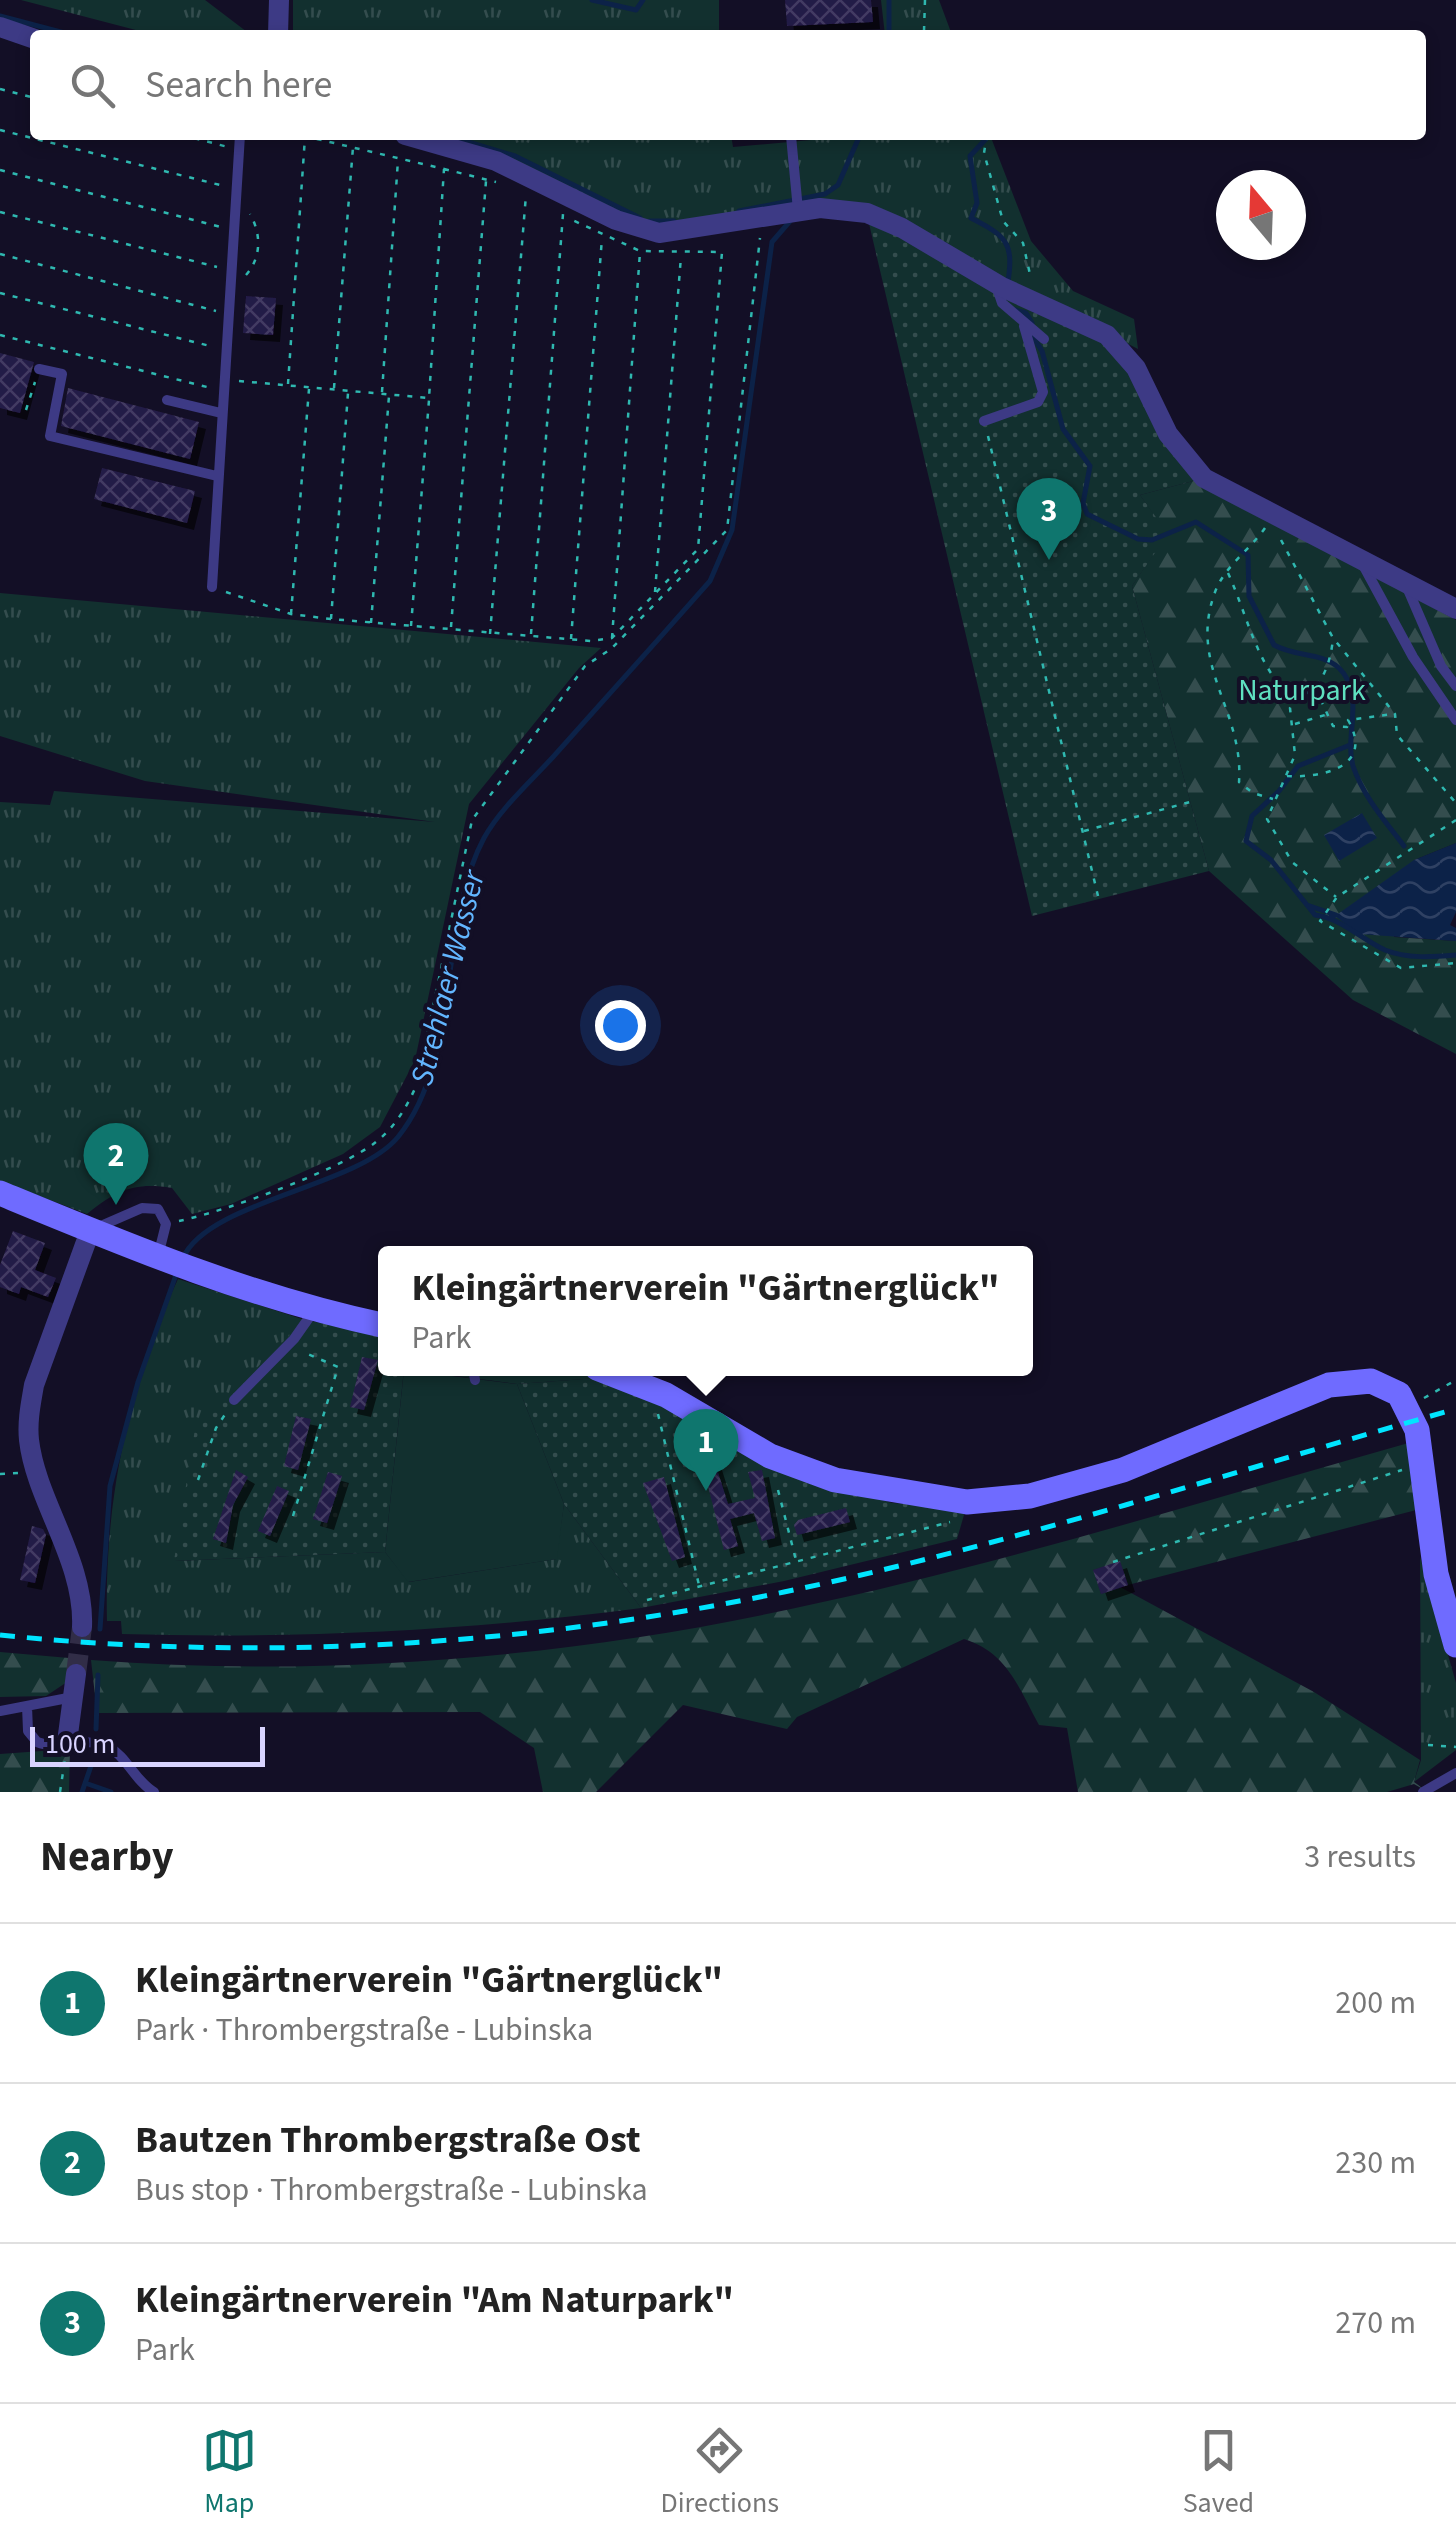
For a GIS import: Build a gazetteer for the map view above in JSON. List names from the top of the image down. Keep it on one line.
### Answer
{"water":["Strehlaer Wasser"],"parks":["Naturpark"],"scale_bar":"100 m","north":"top","page":{"search":"Search here","pins":["3","2","1"],"popup":["Kleingärtnerverein \"Gärtnerglück\"","Park"],"scale":"100 m","heading":["Nearby","3 results"],"list":[{"mark":"1","name":"Kleingärtnerverein \"Gärtnerglück\"","note":"Park · Thrombergstraße - Lubinska","value":"200 m"},{"mark":"2","name":"Bautzen Thrombergstraße Ost","note":"Bus stop · Thrombergstraße - Lubinska","value":"230 m"},{"mark":"3","name":"Kleingärtnerverein \"Am Naturpark\"","note":"Park","value":"270 m"}],"nav":["Map","Directions","Saved"]}}
